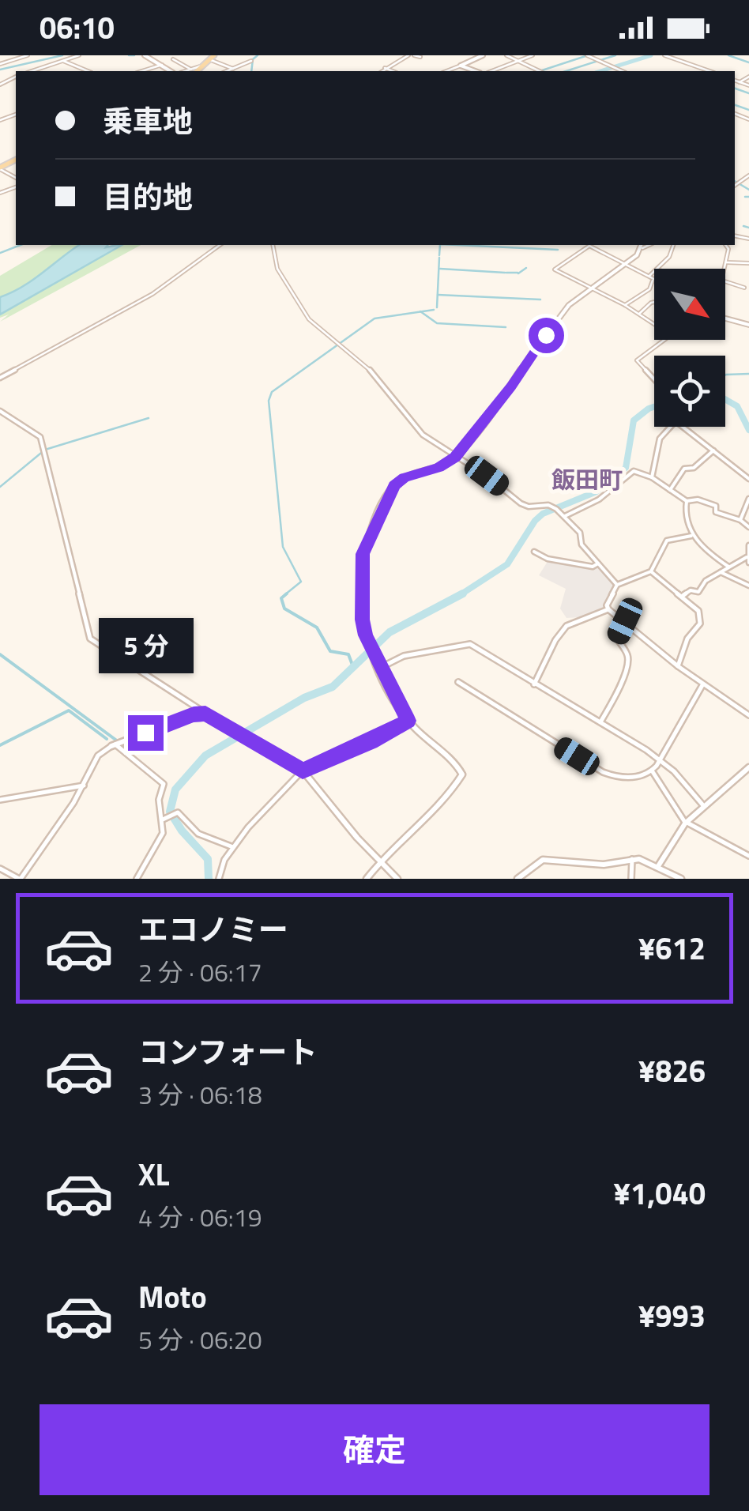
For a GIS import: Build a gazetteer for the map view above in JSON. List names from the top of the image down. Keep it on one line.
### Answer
{"districts":["飯田町"],"north":"bottom right","page":{"status":"06:10","banner":["乗車地","目的地"],"bubble":"5 分","list":[{"name":"エコノミー","note":"2 分 · 06:17","value":"¥612"},{"name":"コンフォート","note":"3 分 · 06:18","value":"¥826"},{"name":"XL","note":"4 分 · 06:19","value":"¥1,040"},{"name":"Moto","note":"5 分 · 06:20","value":"¥993"}],"buttons":"確定"}}
